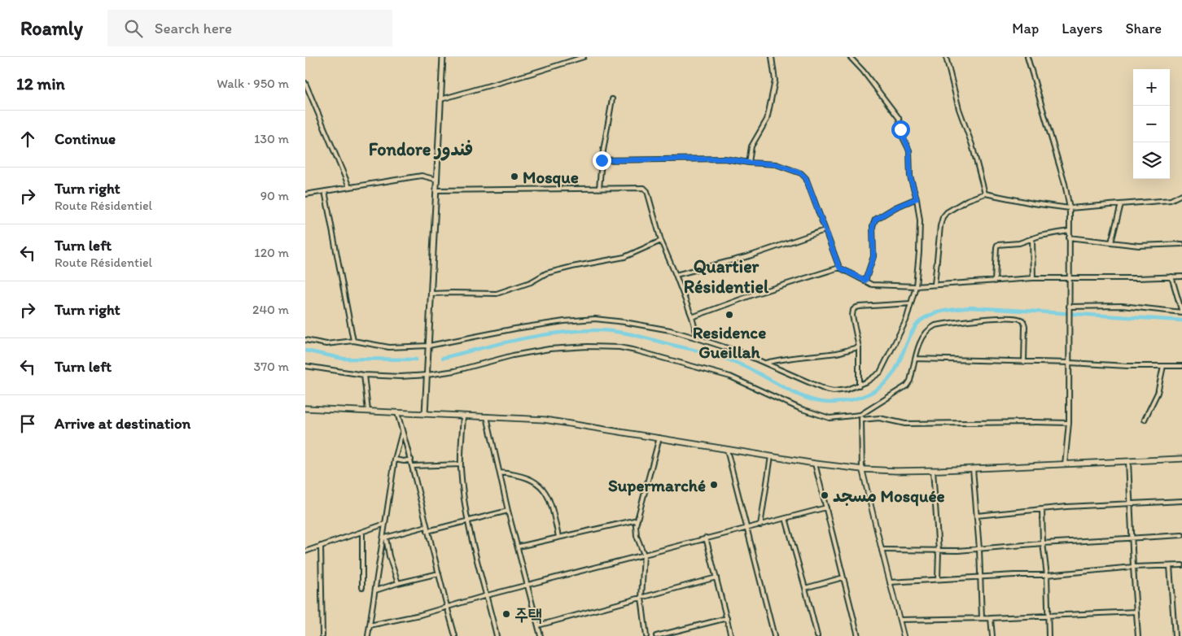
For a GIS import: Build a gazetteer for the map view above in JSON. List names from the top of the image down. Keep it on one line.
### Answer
{"districts":["Fondore فندور","Quartier Résidentiel"],"places":["Mosque","Residence Gueillah","Supermarché","مسجد Mosquée","주택"],"page":{"header":"Roamly","search":"Search here","nav":["Map","Layers","Share"],"heading":["12 min","Walk · 950 m"],"map_buttons":["+","−"],"list":[["Continue","130 m"],["Turn right","Route Résidentiel","90 m"],["Turn left","Route Résidentiel","120 m"],["Turn right","240 m"],["Turn left","370 m"],"Arrive at destination"]}}
